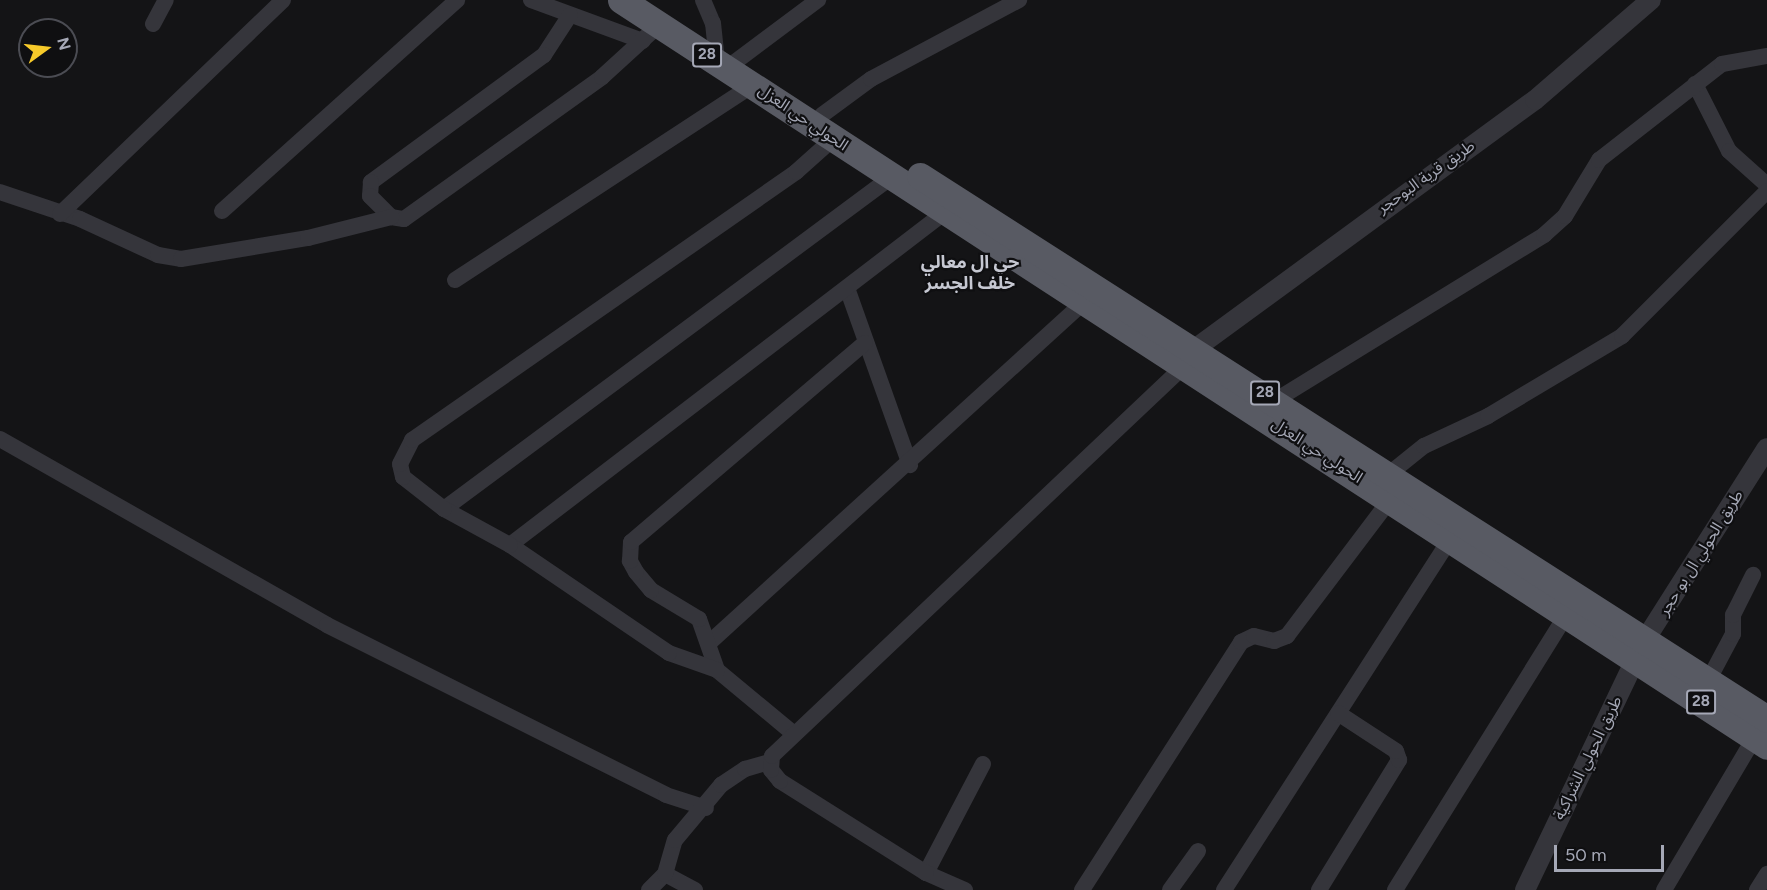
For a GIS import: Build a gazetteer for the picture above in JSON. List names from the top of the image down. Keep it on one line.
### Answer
{"streets":{"highway":["28","الحولي حي العزل"],"street":["طريق قرية البوحجر","طريق الحولي ال بو حجر","طريق الحولي الشراكية"]},"crossings":[["28","الحولي حي العزل"],["الحولي حي العزل","طريق قرية البوحجر"],["الحولي حي العزل","طريق الحولي ال بو حجر"],["الحولي حي العزل","طريق الحولي الشراكية"],["طريق الحولي ال بو حجر","طريق الحولي الشراكية"]],"districts":["حي ال معالي خلف الجسر"],"scale_bar":"50 m","north":"right"}
